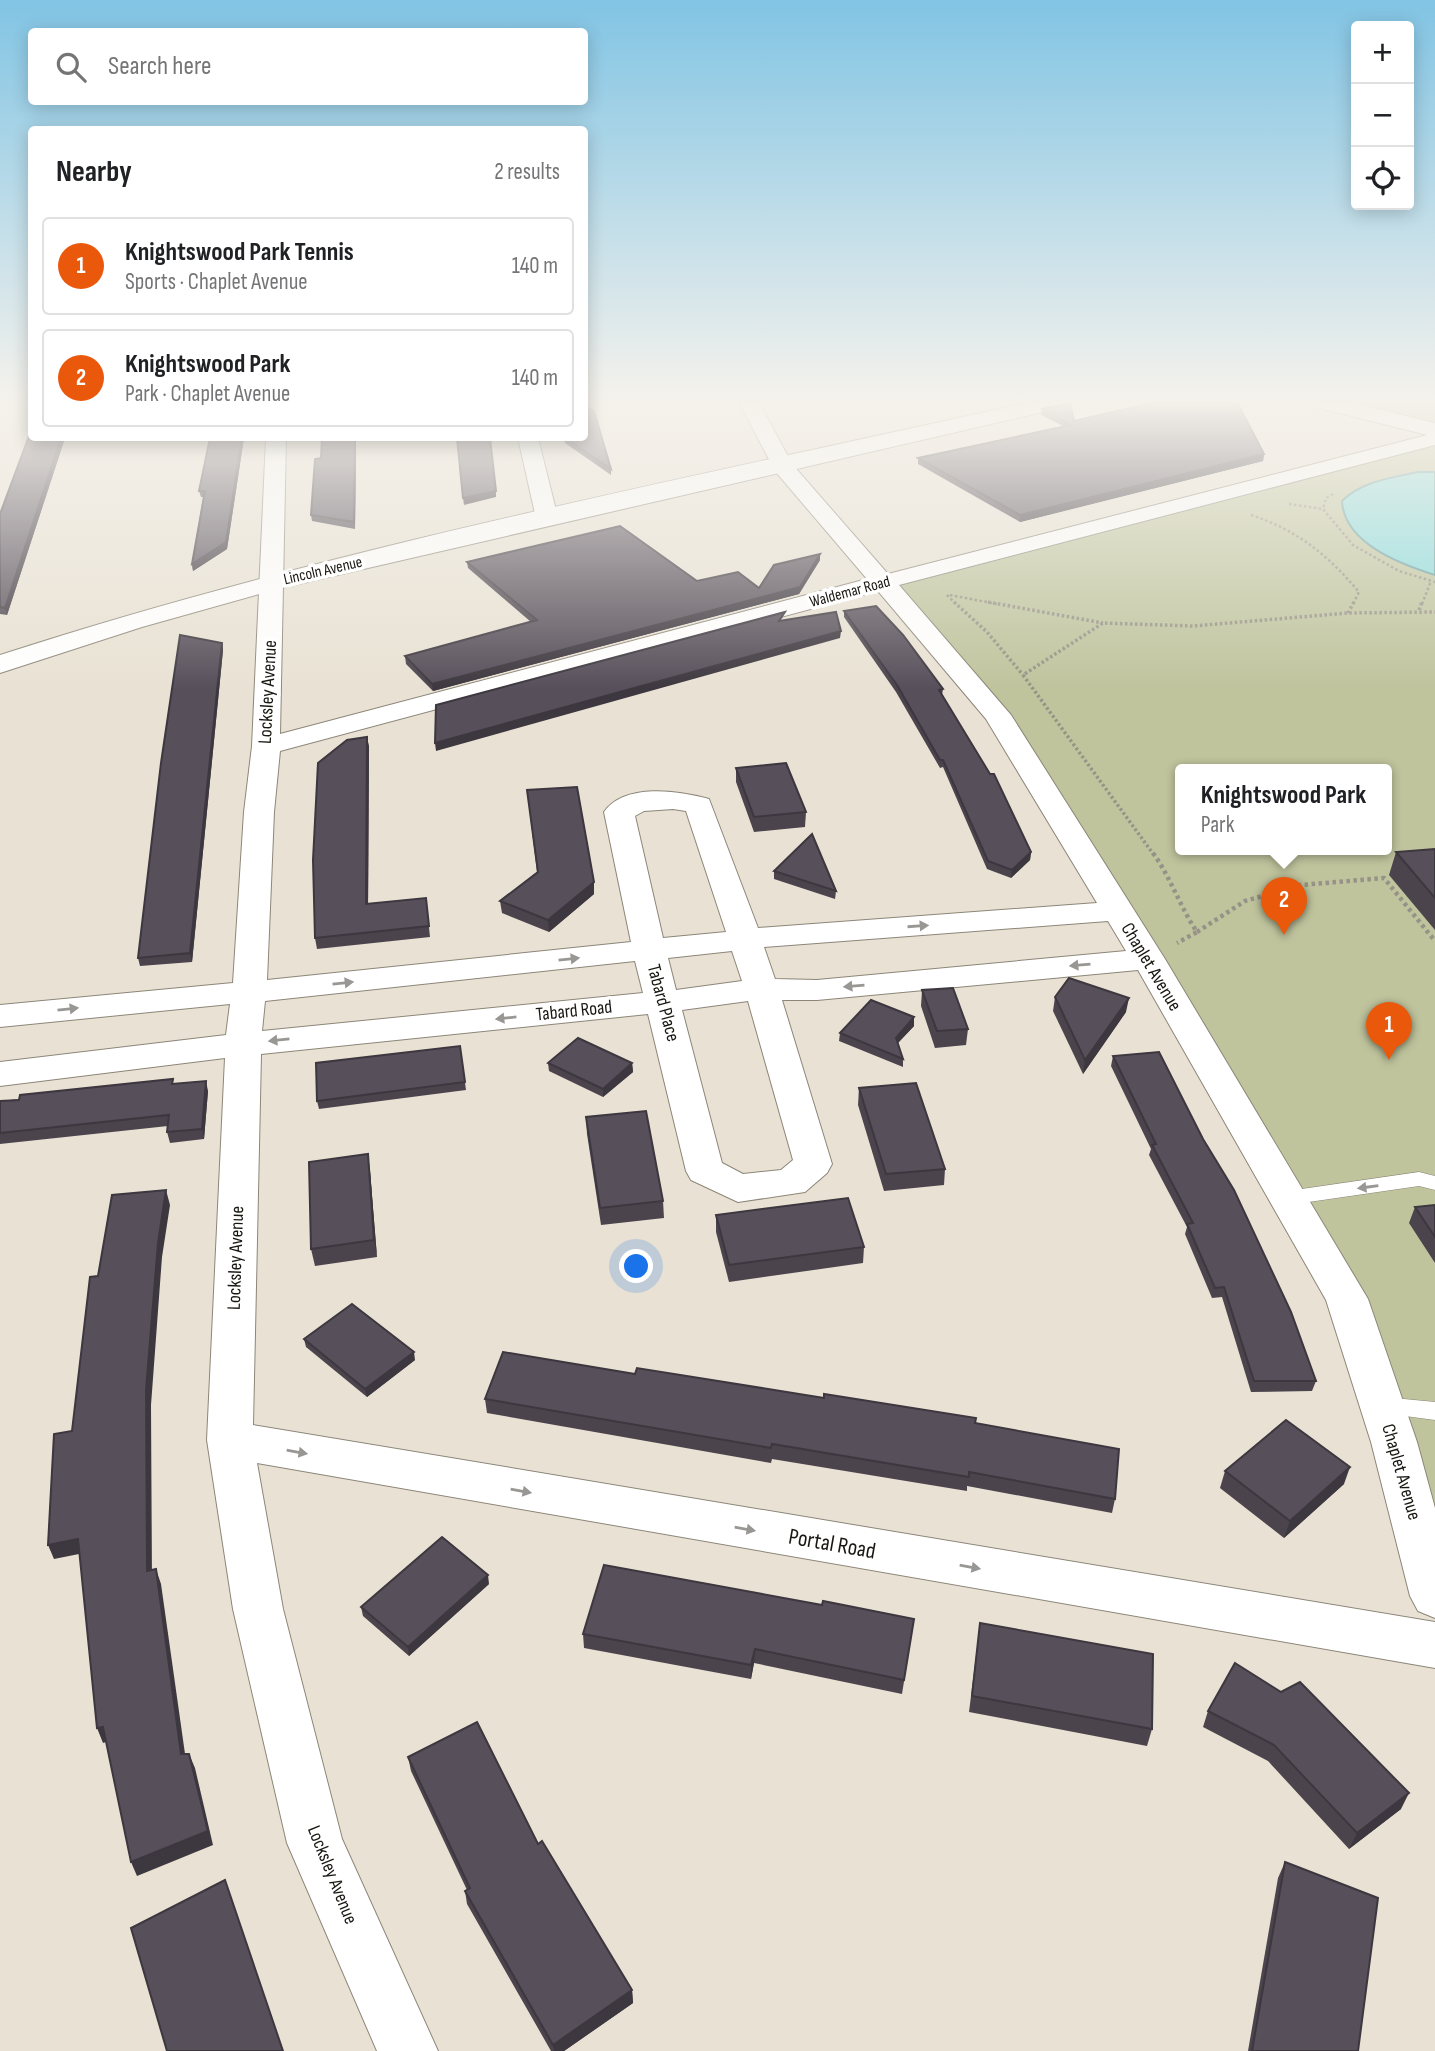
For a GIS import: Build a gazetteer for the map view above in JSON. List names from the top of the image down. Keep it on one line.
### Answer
{"streets":{"street":["Lincoln Avenue","Waldemar Road","Locksley Avenue","Chaplet Avenue","Tabard Place","Tabard Road","Portal Road"]},"crossings":[["Lincoln Avenue","Locksley Avenue"],["Waldemar Road","Locksley Avenue"],["Waldemar Road","Chaplet Avenue"],["Locksley Avenue","Tabard Road"],["Locksley Avenue","Portal Road"],["Chaplet Avenue","Tabard Road"],["Tabard Place","Tabard Road"]],"one_way":["Portal Road"],"page":{"map_buttons":["+","−"],"search":"Search here","heading":["Nearby","2 results"],"list":[{"mark":"1","name":"Knightswood Park Tennis","note":"Sports · Chaplet Avenue","value":"140 m"},{"mark":"2","name":"Knightswood Park","note":"Park · Chaplet Avenue","value":"140 m"}],"popup":["Knightswood Park","Park"],"pins":["2","1"]}}
